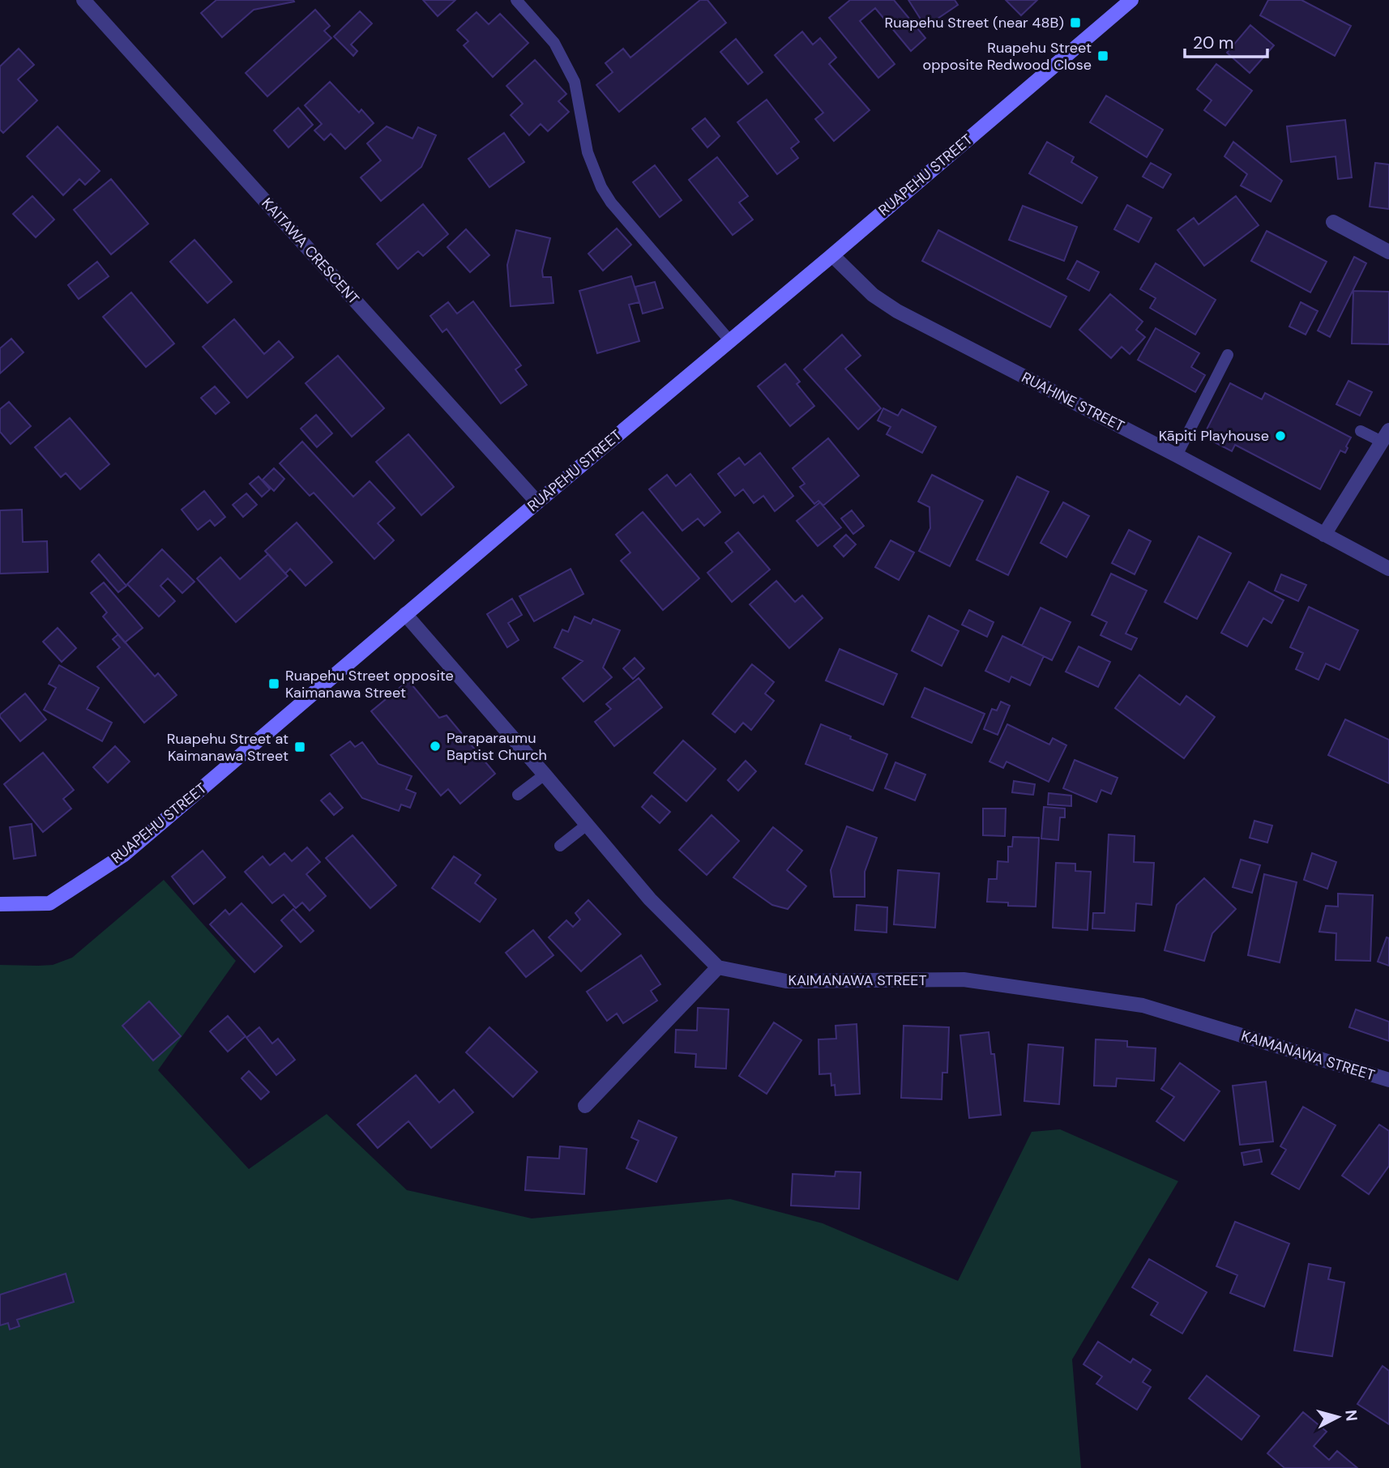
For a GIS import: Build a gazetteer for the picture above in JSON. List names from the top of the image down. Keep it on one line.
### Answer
{"streets":{"street":["RUAPEHU STREET","KAITAWA CRESCENT","RUAHINE STREET","KAIMANAWA STREET"]},"crossings":[["RUAPEHU STREET","KAITAWA CRESCENT"],["RUAPEHU STREET","RUAHINE STREET"]],"places":{"transit":["Ruapehu Street (near 48B)","Ruapehu Street opposite Redwood Close","Ruapehu Street opposite Kaimanawa Street","Ruapehu Street at Kaimanawa Street"],"other":["Kāpiti Playhouse","Paraparaumu Baptist Church"]},"scale_bar":"20 m","north":"right"}
